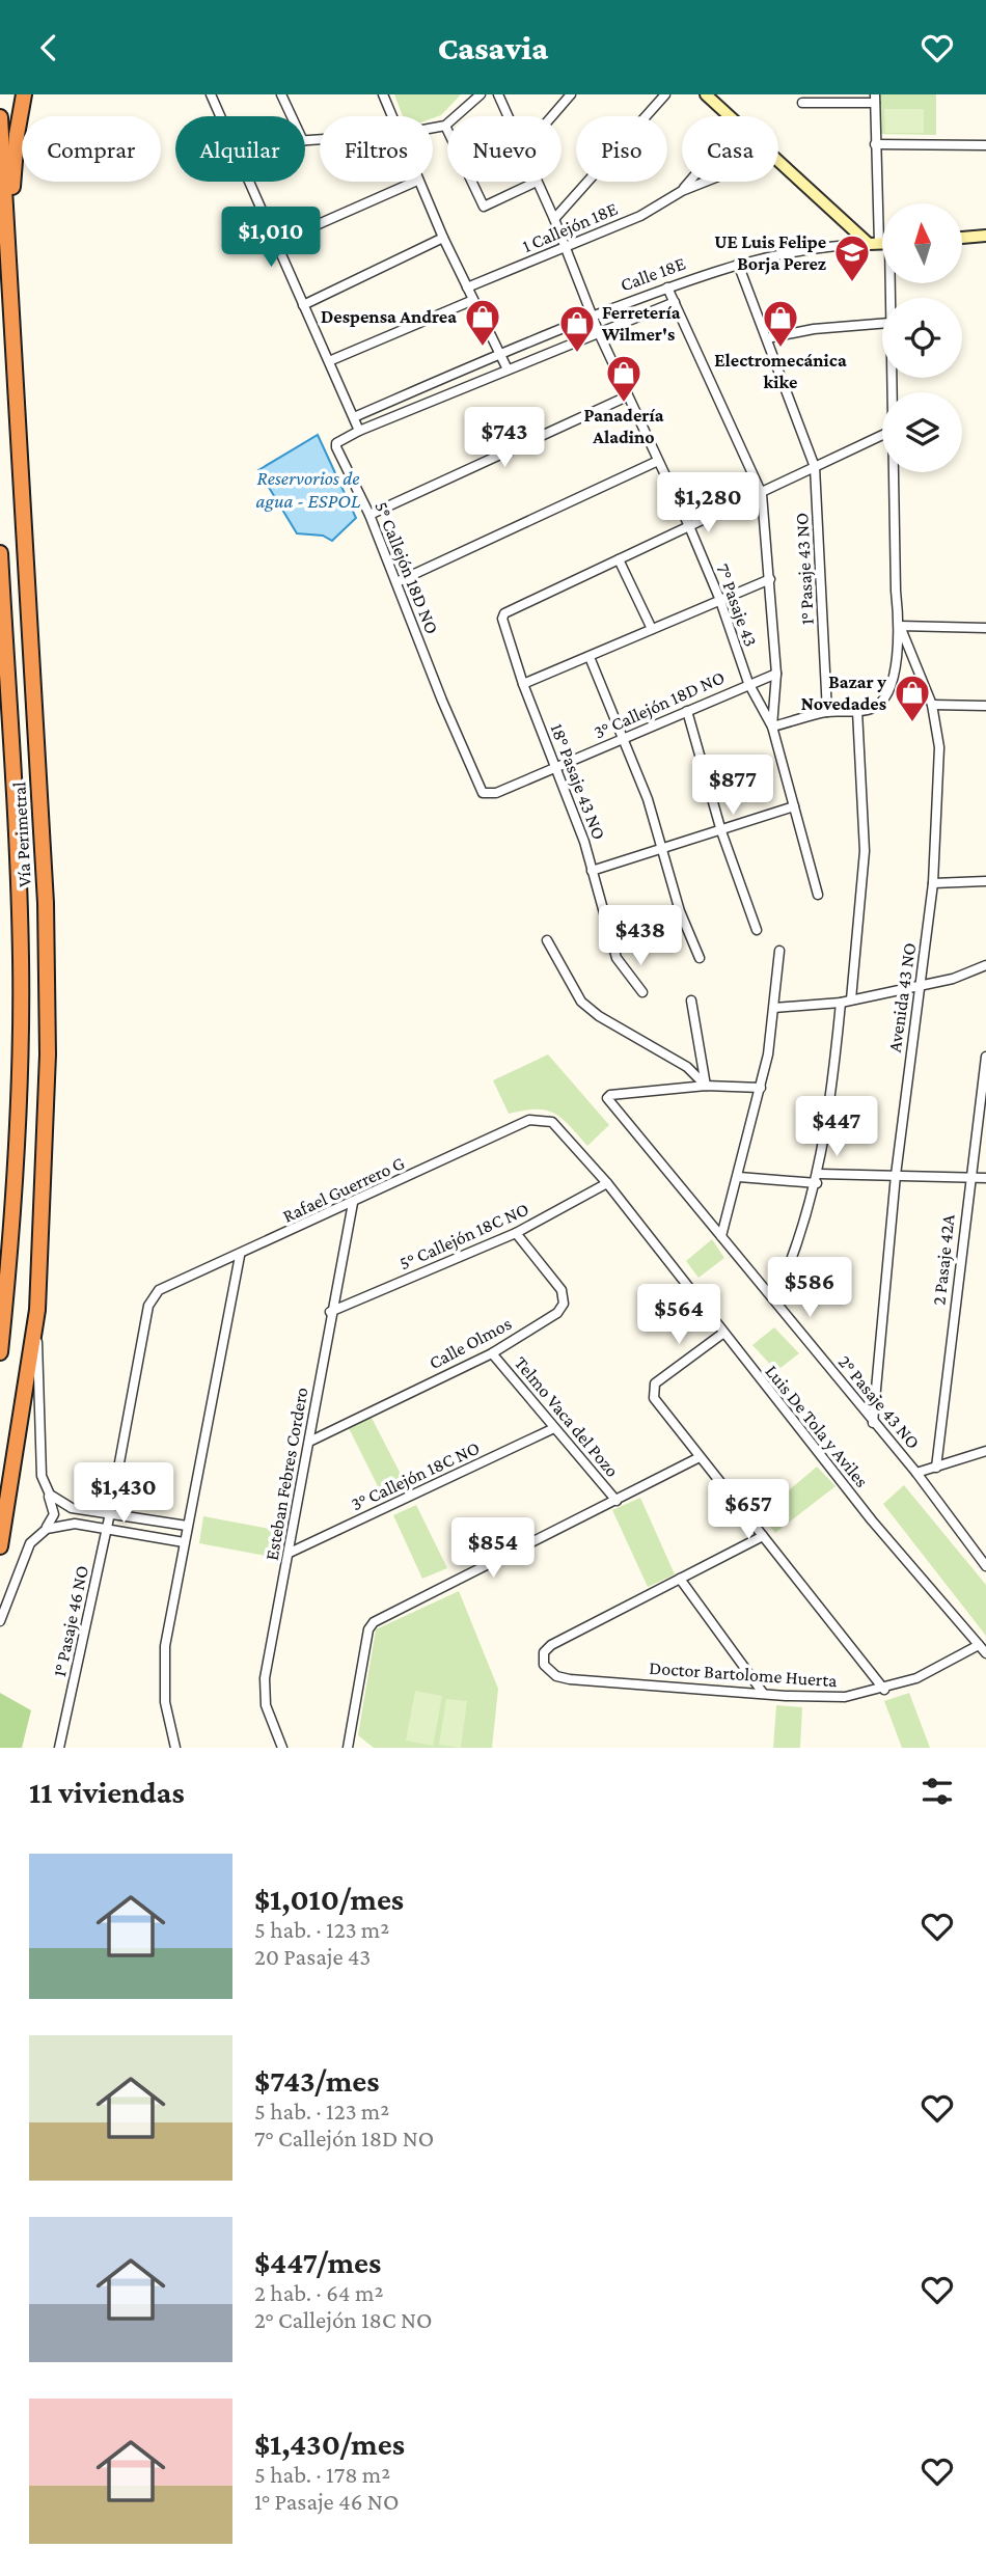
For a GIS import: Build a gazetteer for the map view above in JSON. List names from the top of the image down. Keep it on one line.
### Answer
{"streets":{"highway":["Vía Perimetral"],"street":["1 Callejón 18E","Calle 18E","5° Callejón 18D NO","1° Pasaje 43 NO","7° Pasaje 43","3° Callejón 18D NO","18° Pasaje 43 NO","Avenida 43 NO","Rafael Guerrero G","5° Callejón 18C NO","2 Pasaje 42A","Calle Olmos","2° Pasaje 43 NO","Telmo Vaca del Pozo","Luis De Tola y Aviles","Esteban Febres Cordero","3° Callejón 18C NO","1° Pasaje 46 NO","Doctor Bartolome Huerta"]},"crossings":[["1 Callejón 18E","7° Pasaje 43"],["Calle 18E","5° Callejón 18D NO"],["Calle 18E","1° Pasaje 43 NO"],["Calle 18E","7° Pasaje 43"],["5° Callejón 18D NO","3° Callejón 18D NO"],["5° Callejón 18D NO","18° Pasaje 43 NO"],["1° Pasaje 43 NO","Avenida 43 NO"],["7° Pasaje 43","3° Callejón 18D NO"],["7° Pasaje 43","Avenida 43 NO"],["3° Callejón 18D NO","18° Pasaje 43 NO"],["Avenida 43 NO","2° Pasaje 43 NO"],["Rafael Guerrero G","Luis De Tola y Aviles"],["Rafael Guerrero G","Esteban Febres Cordero"],["Rafael Guerrero G","1° Pasaje 46 NO"],["5° Callejón 18C NO","Calle Olmos"],["5° Callejón 18C NO","Luis De Tola y Aviles"],["5° Callejón 18C NO","Esteban Febres Cordero"],["Calle Olmos","Telmo Vaca del Pozo"],["Calle Olmos","Esteban Febres Cordero"],["Telmo Vaca del Pozo","3° Callejón 18C NO"],["Luis De Tola y Aviles","Doctor Bartolome Huerta"],["Esteban Febres Cordero","3° Callejón 18C NO"]],"water":["Reservorios de agua - ESPOL"],"places":{"school or university":["UE Luis Felipe Borja Perez"],"shop":["Despensa Andrea","Electromecánica kike","Ferretería Wilmer's","Panadería Aladino","Bazar y Novedades"]},"north":"top","page":{"header":"Casavia","chip":["Comprar","Alquilar","Filtros","Nuevo","Piso","Casa"],"price":["$1,010","$743","$1,280","$877","$438","$447","$586","$564","$1,430","$657","$854"],"heading":"11 viviendas","list":[{"name":"$1,010/mes","note":"5 hab. · 123 m² · 20 Pasaje 43"},{"name":"$743/mes","note":"5 hab. · 123 m² · 7° Callejón 18D NO"},{"name":"$447/mes","note":"2 hab. · 64 m² · 2° Callejón 18C NO"},{"name":"$1,430/mes","note":"5 hab. · 178 m² · 1° Pasaje 46 NO"}]}}
